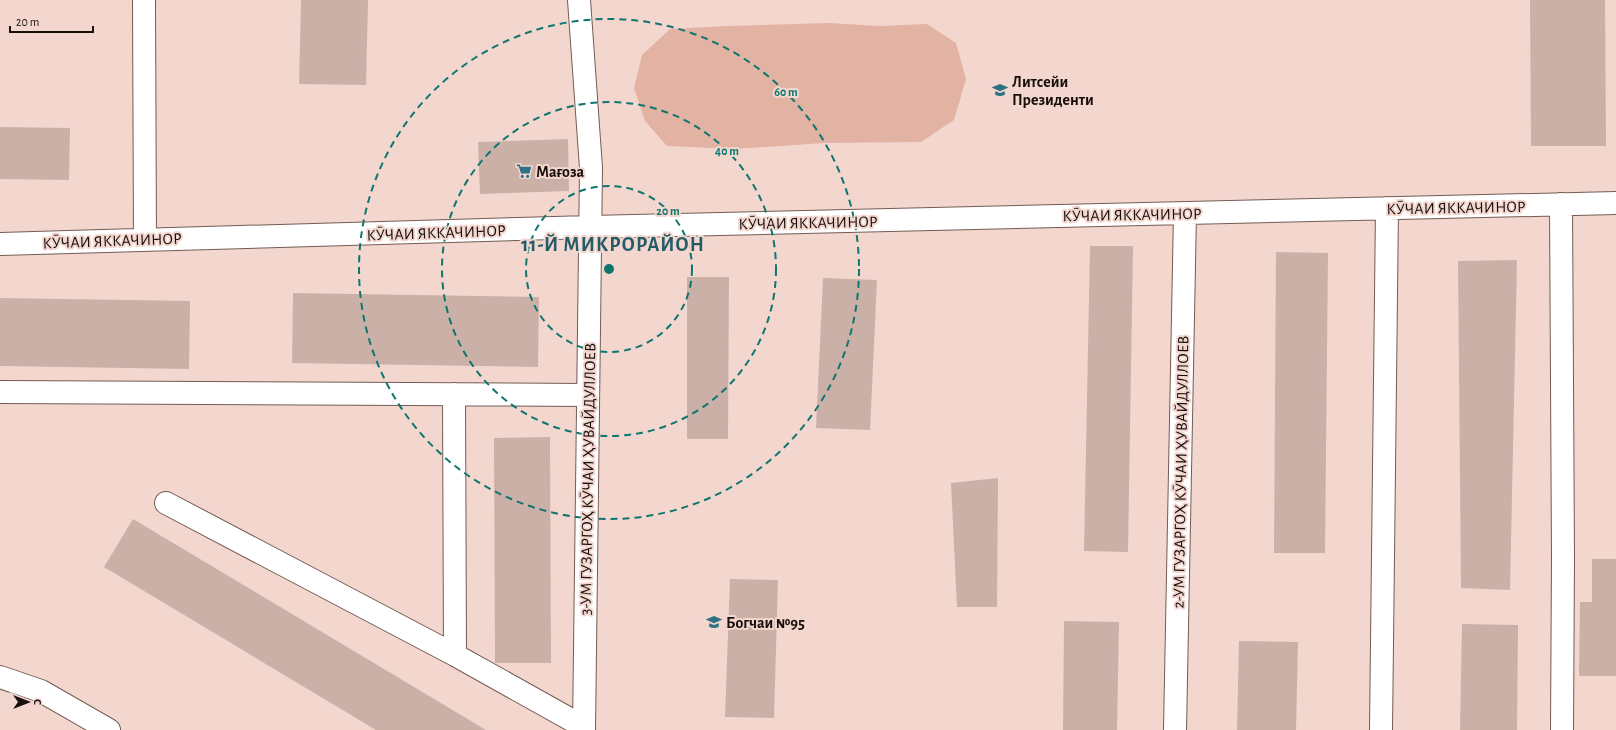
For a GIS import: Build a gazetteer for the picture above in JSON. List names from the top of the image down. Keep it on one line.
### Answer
{"streets":{"street":["КӮЧАИ ЯККАЧИНОР","2-УМ ГУЗАРГОҲ КӮЧАИ ҲУВАЙДУЛЛОЕВ","3-УМ ГУЗАРГОҲ КӮЧАИ ҲУВАЙДУЛЛОЕВ"]},"crossings":[["КӮЧАИ ЯККАЧИНОР","2-УМ ГУЗАРГОҲ КӮЧАИ ҲУВАЙДУЛЛОЕВ"],["КӮЧАИ ЯККАЧИНОР","3-УМ ГУЗАРГОҲ КӮЧАИ ҲУВАЙДУЛЛОЕВ"]],"districts":["11-Й МИКРОРАЙОН"],"places":{"school or university":["Литсейи Президенти","Богчаи №95"],"supermarket":["Мағоза"]},"scale_bar":"20 m","north":"right","rings":["60 m","40 m","20 m"]}
